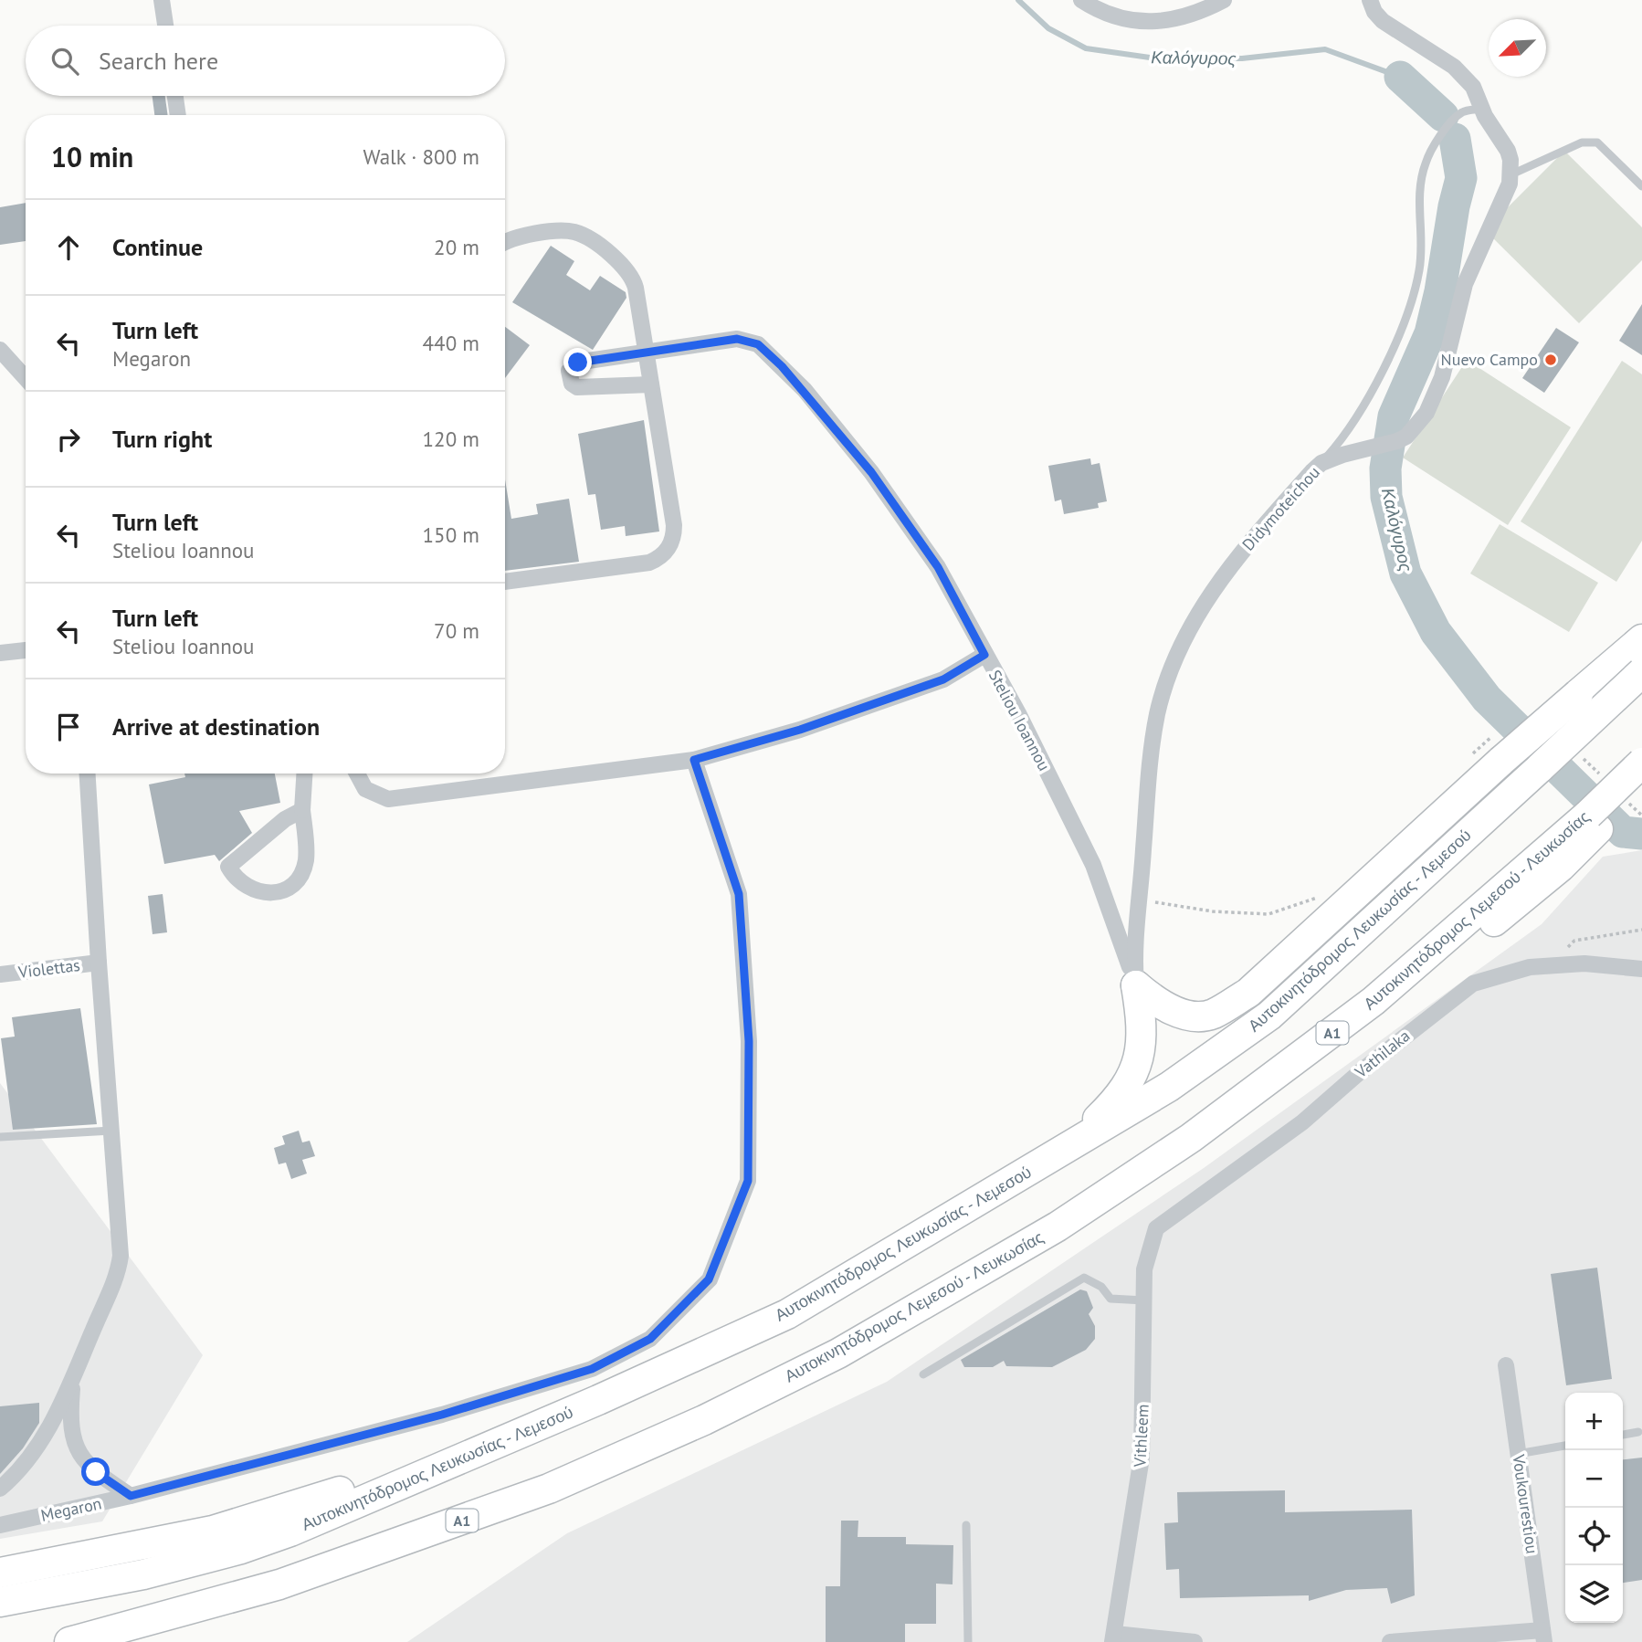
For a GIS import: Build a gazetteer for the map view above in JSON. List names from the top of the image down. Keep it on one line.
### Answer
{"streets":{"highway":["Αυτοκινητόδρομος Λεμεσού - Λευκωσίας","Αυτοκινητόδρομος Λευκωσίας - Λεμεσού","A1"],"street":["Didymoteichou","Steliou Ioannou","Violettas","Vathilaka","Vithleem","Voukourestiou","Megaron"]},"crossings":[["Didymoteichou","Steliou Ioannou"],["Vathilaka","Vithleem"]],"water":["Καλόγυρος"],"places":["Nuevo Campo"],"north":"bottom left","page":{"search":"Search here","heading":["10 min","Walk · 800 m"],"list":[["Continue","20 m"],["Turn left","Megaron","440 m"],["Turn right","120 m"],["Turn left","Steliou Ioannou","150 m"],["Turn left","Steliou Ioannou","70 m"],"Arrive at destination"],"map_buttons":["+","−"]}}
